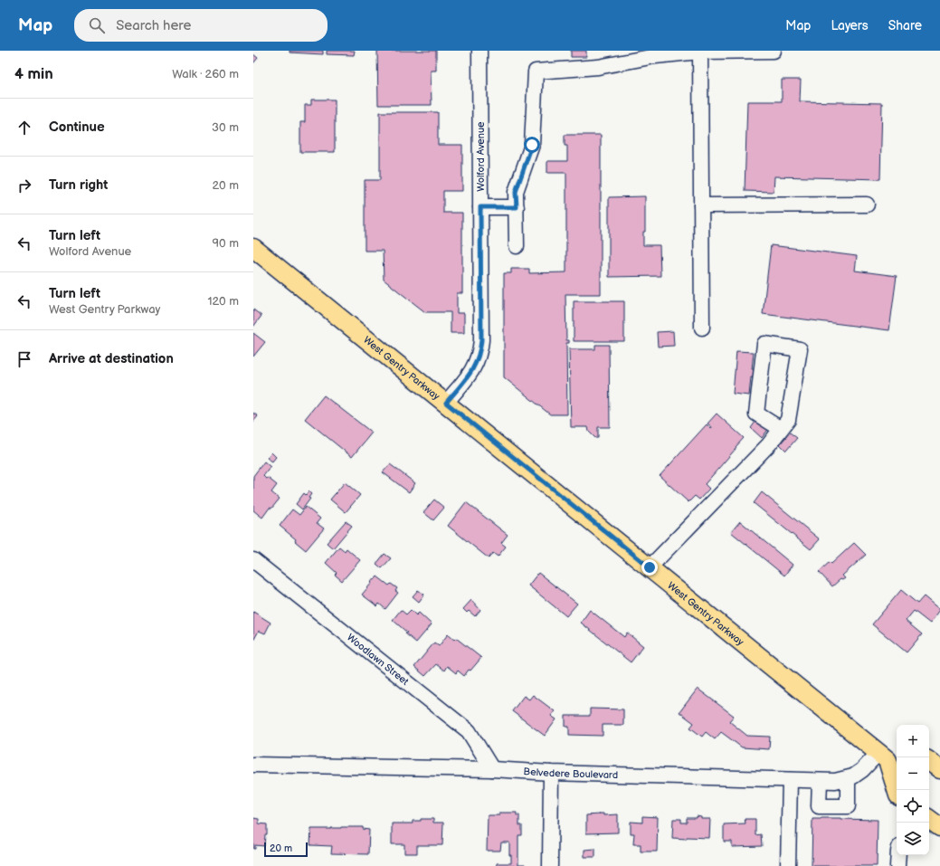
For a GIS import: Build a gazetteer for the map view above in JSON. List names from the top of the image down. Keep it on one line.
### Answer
{"streets":{"main road":["West Gentry Parkway"],"street":["Wolford Avenue","Woodlawn Street","Belvedere Boulevard"]},"crossings":[["Wolford Avenue","West Gentry Parkway"],["West Gentry Parkway","Belvedere Boulevard"],["Woodlawn Street","Belvedere Boulevard"]],"scale_bar":"20 m","page":{"header":"Map","search":"Search here","nav":["Map","Layers","Share"],"heading":["4 min","Walk · 260 m"],"list":[["Continue","30 m"],["Turn right","20 m"],["Turn left","Wolford Avenue","90 m"],["Turn left","West Gentry Parkway","120 m"],"Arrive at destination"],"map_buttons":["+","−"],"scale":"20 m"}}
